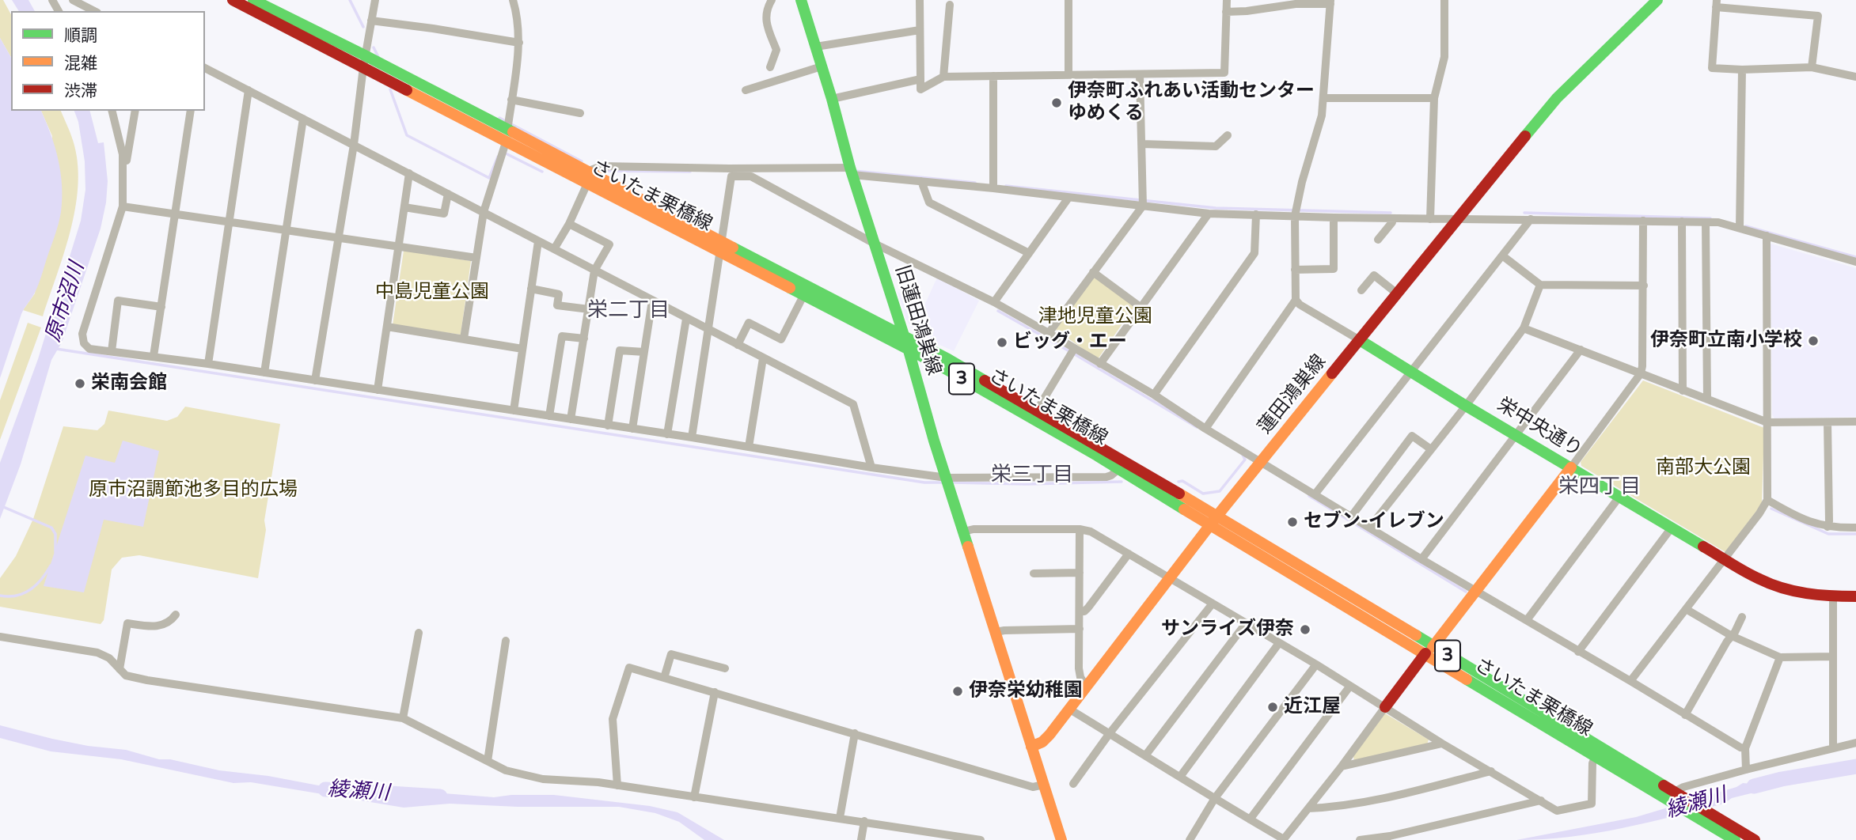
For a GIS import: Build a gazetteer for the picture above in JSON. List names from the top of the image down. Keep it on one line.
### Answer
{"streets":{"main road":["さいたま栗橋線","旧蓮田鴻巣線","3","蓮田鴻巣線","栄中央通り"]},"crossings":[["さいたま栗橋線","旧蓮田鴻巣線"],["さいたま栗橋線","蓮田鴻巣線"],["旧蓮田鴻巣線","蓮田鴻巣線"],["蓮田鴻巣線","栄中央通り"]],"districts":["栄二丁目","栄三丁目","栄四丁目"],"water":["原市沼川","綾瀬川"],"parks":["中島児童公園","津地児童公園","南部大公園","原市沼調節池多目的広場"],"places":["伊奈町ふれあい活動センター ゆめくる","伊奈町立南小学校","ビッグ・エー","栄南会館","セブン-イレブン","サンライズ伊奈","伊奈栄幼稚園","近江屋"],"legend":["順調","混雑","渋滞"]}
